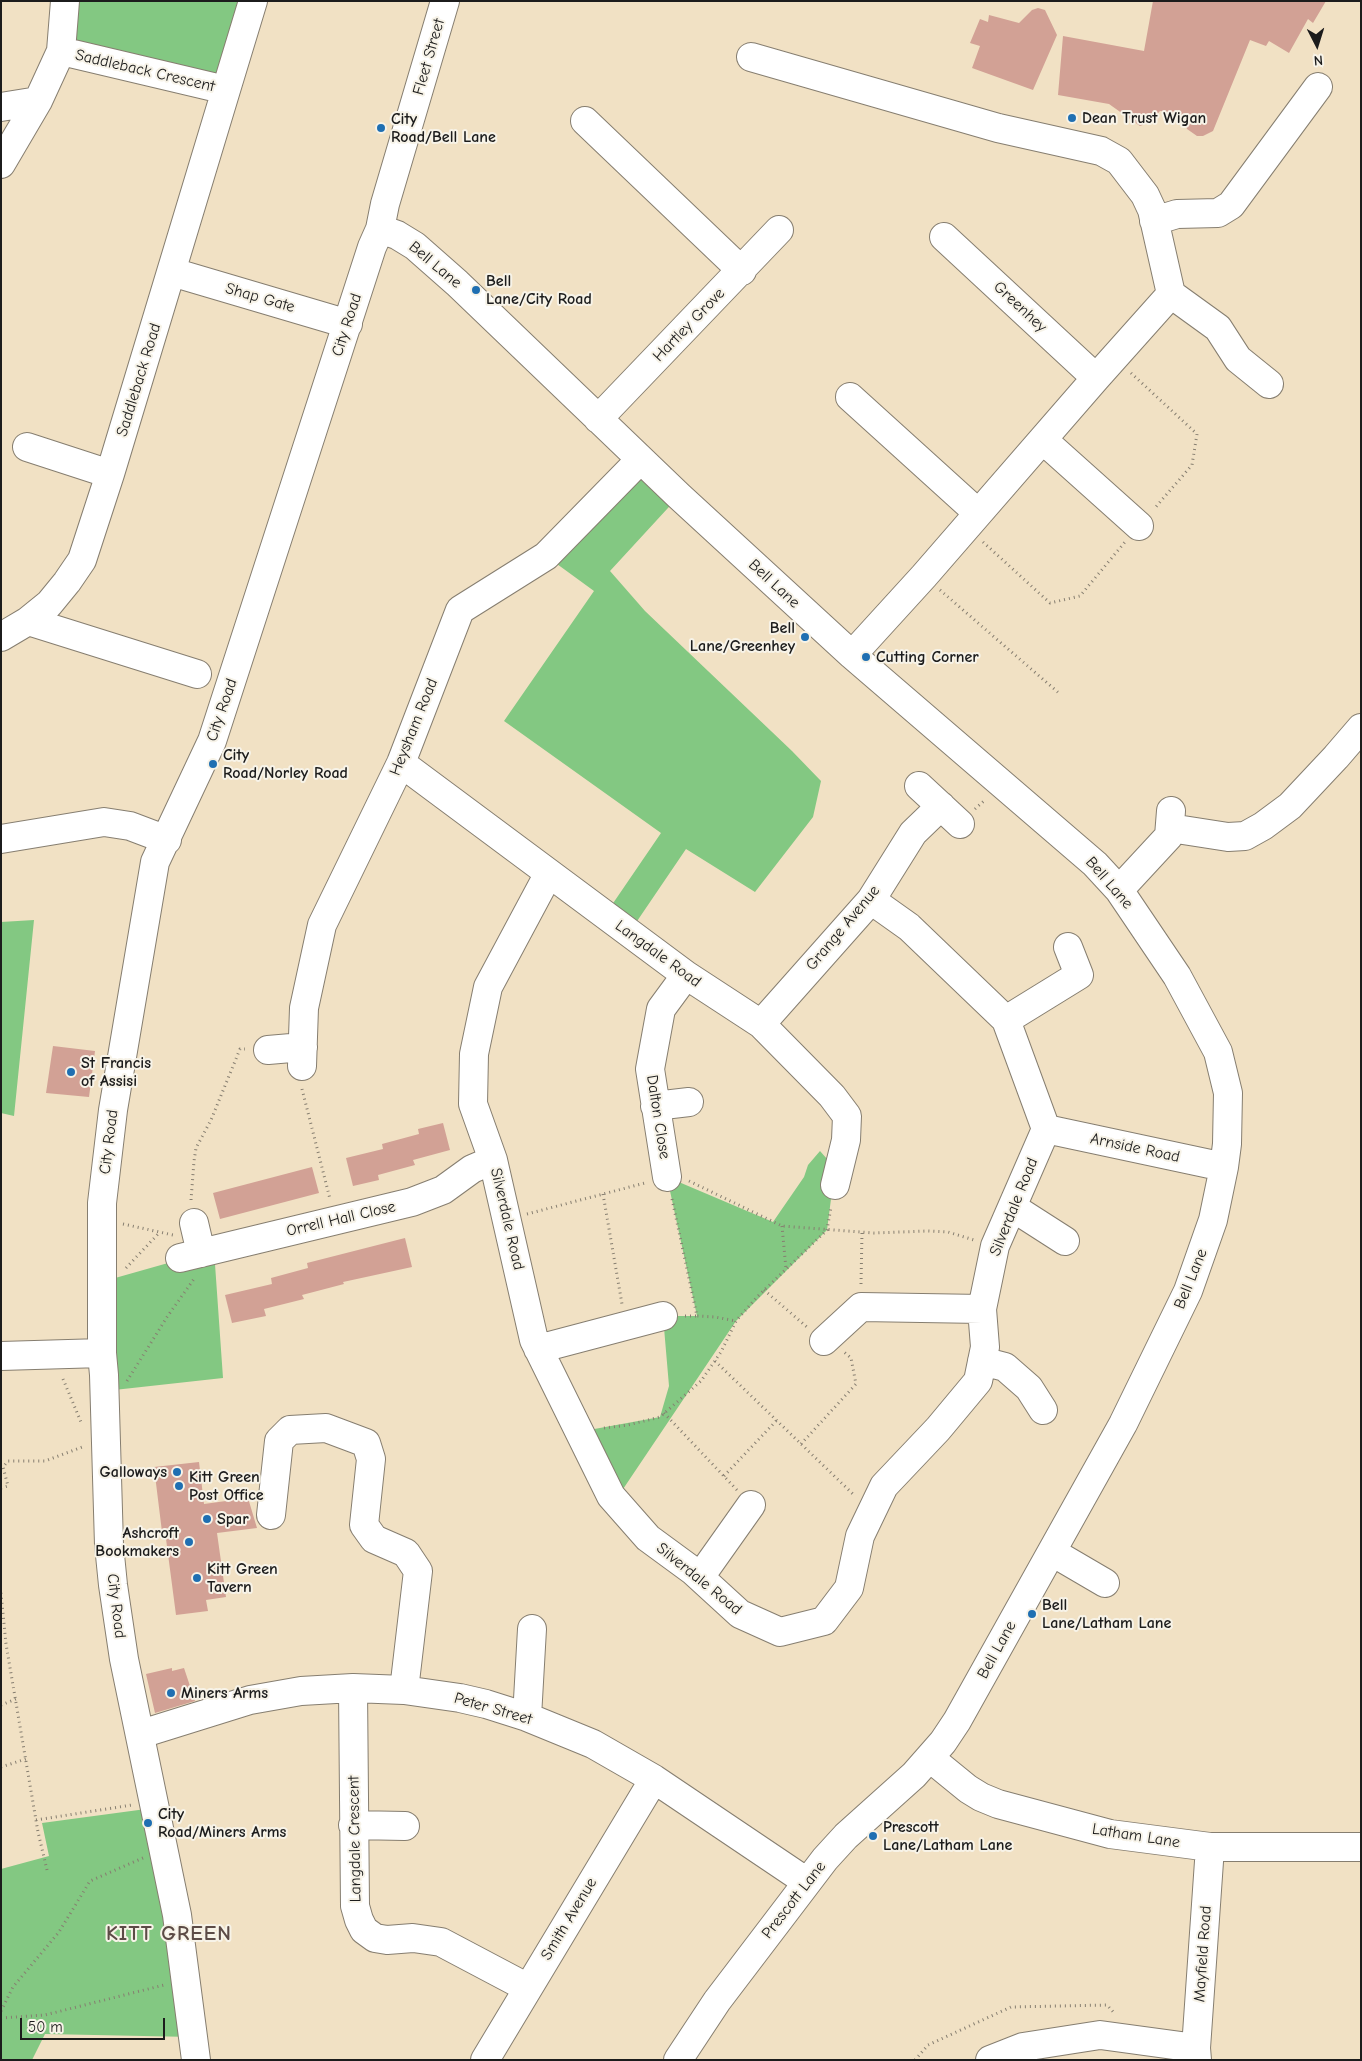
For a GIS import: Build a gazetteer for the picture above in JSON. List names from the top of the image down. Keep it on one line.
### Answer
{"streets":{"street":["Fleet Street","Saddleback Crescent","Bell Lane","Shap Gate","Greenhey","City Road","Hartley Grove","Saddleback Road","Heysham Road","Grange Avenue","Langdale Road","Dalton Close","Arnside Road","Silverdale Road","Orrell Hall Close","Peter Street","Latham Lane","Langdale Crescent","Prescott Lane","Smith Avenue","Mayfield Road"]},"crossings":[["Fleet Street","Bell Lane"],["Fleet Street","City Road"],["Saddleback Crescent","Saddleback Road"],["Bell Lane","City Road"],["Bell Lane","Hartley Grove"],["Bell Lane","Heysham Road"],["Bell Lane","Arnside Road"],["Bell Lane","Latham Lane"],["Bell Lane","Prescott Lane"],["Shap Gate","City Road"],["Shap Gate","Saddleback Road"],["City Road","Peter Street"],["Heysham Road","Langdale Road"],["Grange Avenue","Langdale Road"],["Langdale Road","Dalton Close"],["Langdale Road","Silverdale Road"],["Arnside Road","Silverdale Road"],["Silverdale Road","Orrell Hall Close"],["Peter Street","Langdale Crescent"],["Peter Street","Prescott Lane"],["Peter Street","Smith Avenue"],["Latham Lane","Prescott Lane"],["Latham Lane","Mayfield Road"],["Langdale Crescent","Smith Avenue"]],"districts":["KITT GREEN"],"places":["Dean Trust Wigan","City Road/Bell Lane","Bell Lane/City Road","Bell Lane/Greenhey","Cutting Corner","City Road/Norley Road","St Francis of Assisi","Galloways","Kitt Green Post Office","Spar","Ashcroft Bookmakers","Kitt Green Tavern","Bell Lane/Latham Lane","Miners Arms","City Road/Miners Arms","Prescott Lane/Latham Lane"],"scale_bar":"50 m","north":"bottom"}
